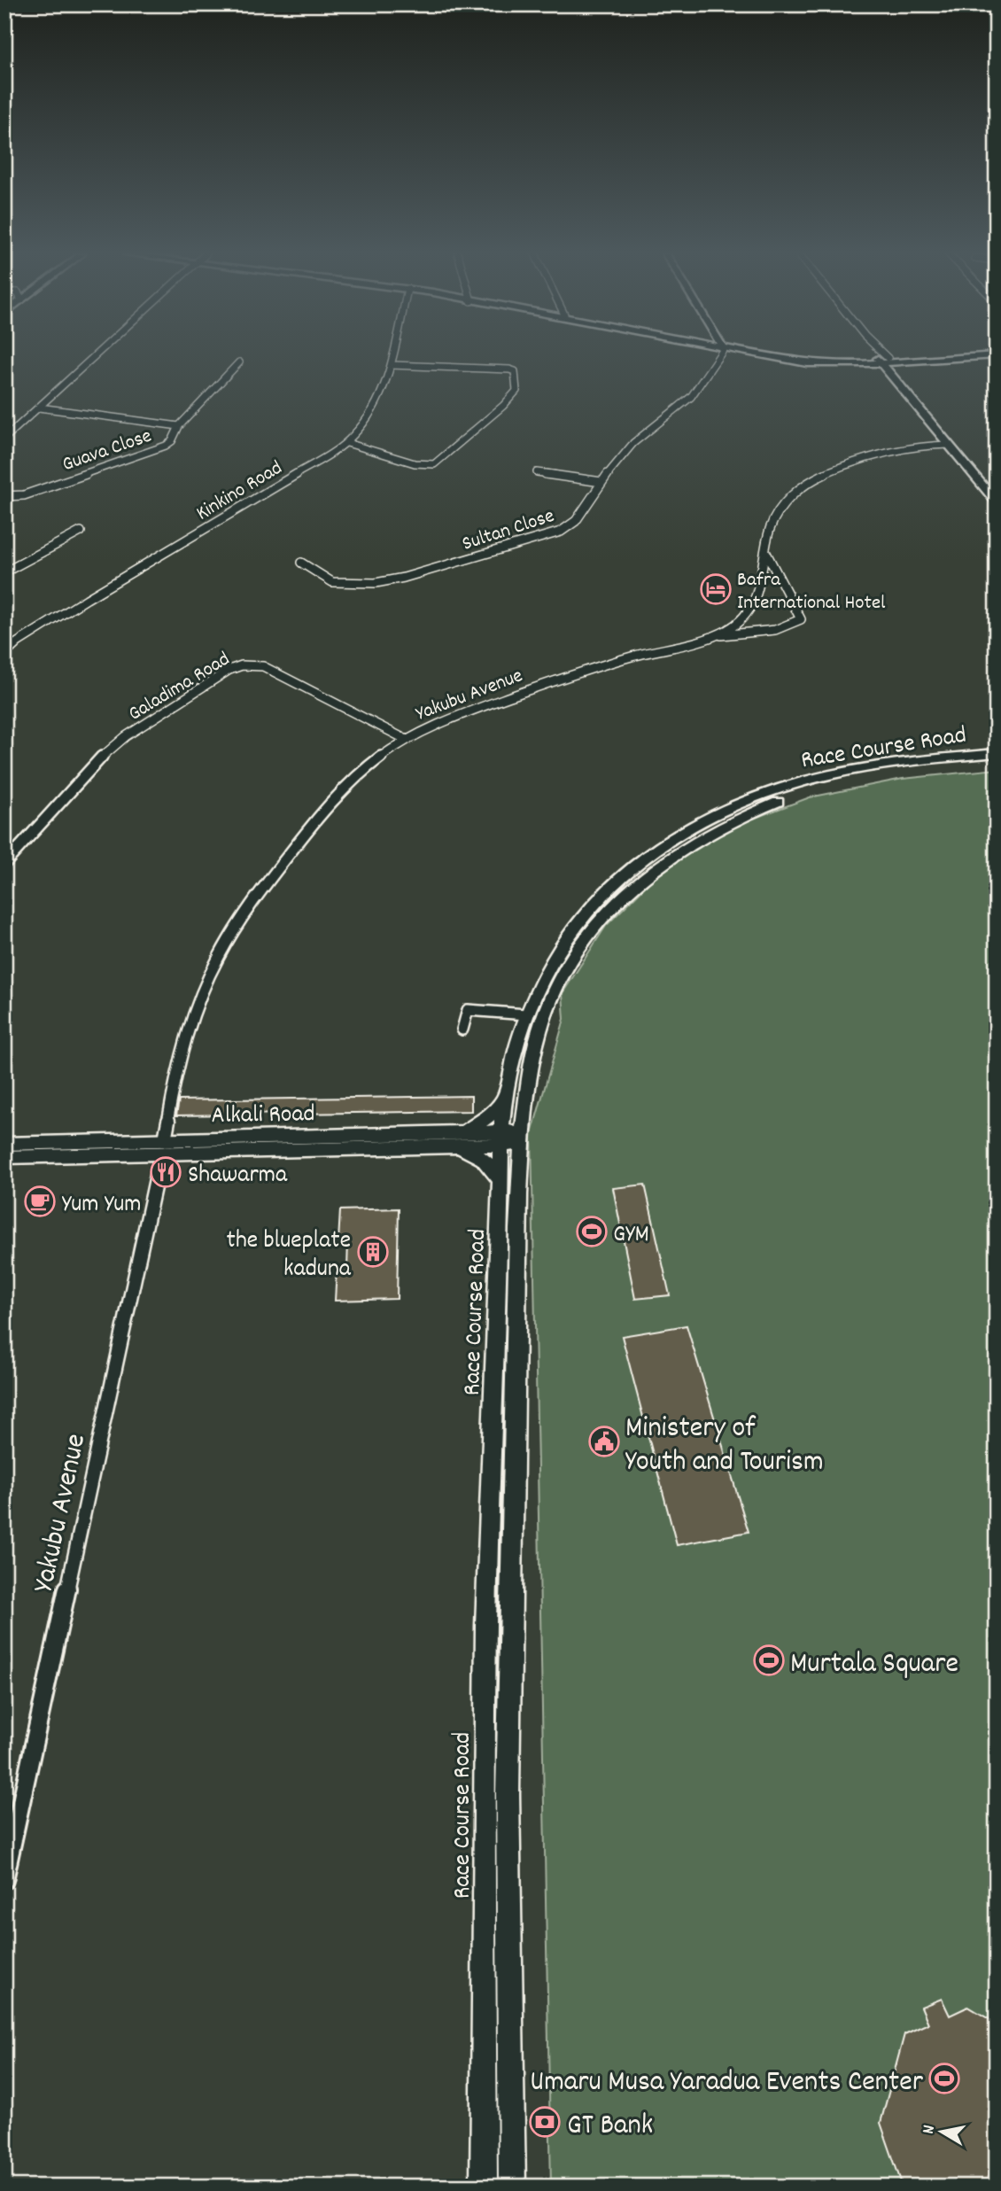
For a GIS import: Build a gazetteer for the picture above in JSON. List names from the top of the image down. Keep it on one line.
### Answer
{"streets":{"street":["Guava Close","Kinkino Road","Sultan Close","Galadima Road","Yakubu Avenue","Race Course Road","Alkali Road"]},"crossings":[["Galadima Road","Yakubu Avenue"],["Yakubu Avenue","Alkali Road"],["Race Course Road","Alkali Road"]],"places":{"hotel":["Bafra International Hotel"],"restaurant":["Shawarma"],"cafe":["Yum Yum"],"sports":["GYM","Murtala Square","Umaru Musa Yaradua Events Center"],"building":["the blueplate kaduna"],"public building":["Ministery of Youth and Tourism"],"bank":["GT Bank"]},"north":"left"}
